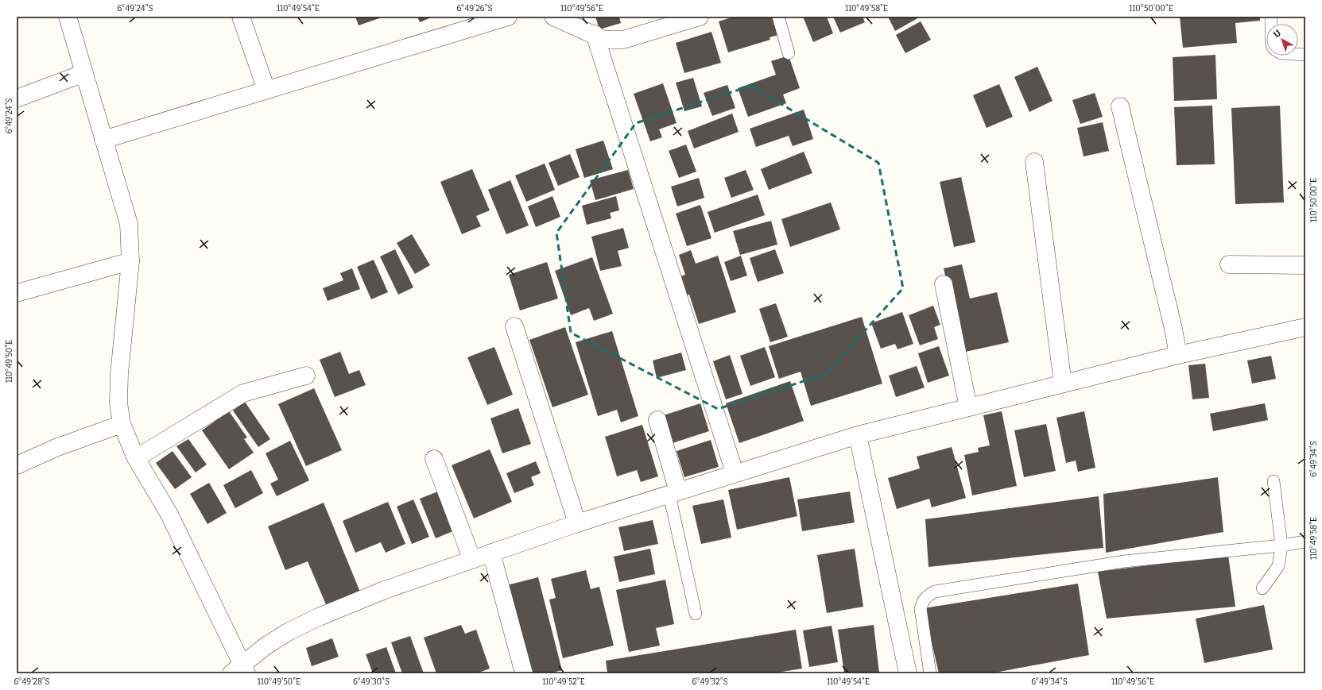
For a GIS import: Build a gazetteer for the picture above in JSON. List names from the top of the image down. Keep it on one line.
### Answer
{"north":"top left","coordinates":["6°49'24\"S","110°49'54\"E","6°49'26\"S","110°49'56\"E","110°49'58\"E","110°50'00\"E","110°49'50\"E","6°49'34\"S","6°49'28\"S","6°49'30\"S","110°49'52\"E","6°49'32\"S"]}
